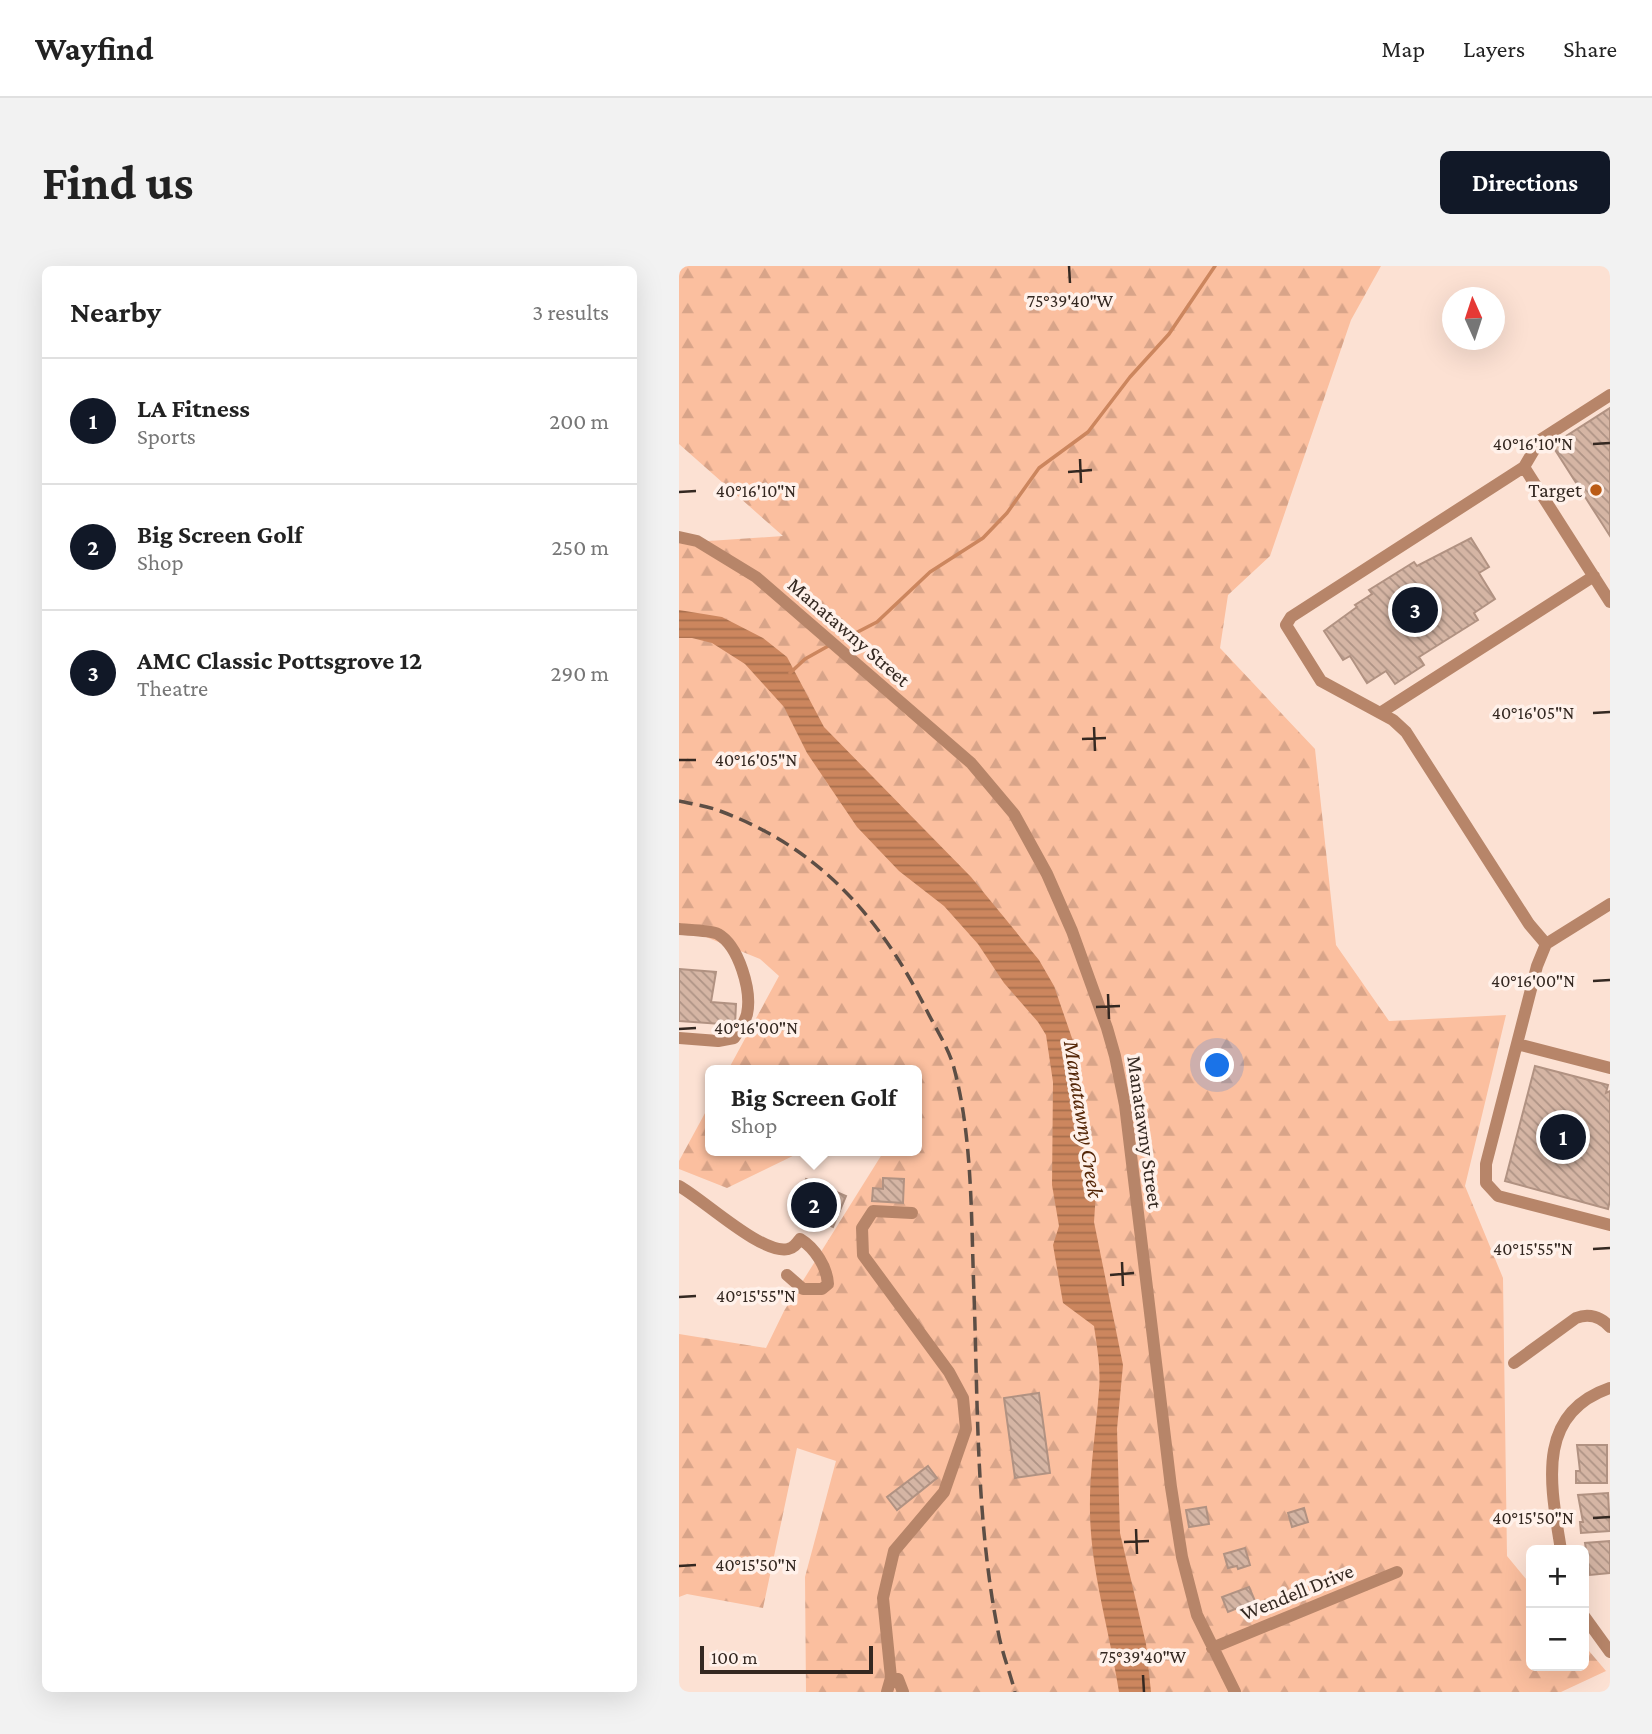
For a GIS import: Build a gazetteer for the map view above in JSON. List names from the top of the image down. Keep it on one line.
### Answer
{"streets":{"street":["Manatawny Street","Wendell Drive"]},"crossings":[["Manatawny Street","Wendell Drive"]],"water":["Manatawny Creek"],"places":["Target"],"scale_bar":"100 m","north":"top","page":{"header":"Wayfind","nav":["Map","Layers","Share"],"buttons":"Directions","title":"Find us","heading":["Nearby","3 results"],"list":[{"mark":"1","name":"LA Fitness","note":"Sports","value":"200 m"},{"mark":"2","name":"Big Screen Golf","note":"Shop","value":"250 m"},{"mark":"3","name":"AMC Classic Pottsgrove 12","note":"Theatre","value":"290 m"}],"pins":["3","1","2"],"popup":["Big Screen Golf","Shop"],"map_buttons":["+","−"],"scale":"100 m"},"coordinates":["75°39'40\"W","40°16'10\"N","40°16'05\"N","40°16'00\"N","40°15'55\"N","40°15'50\"N"]}
